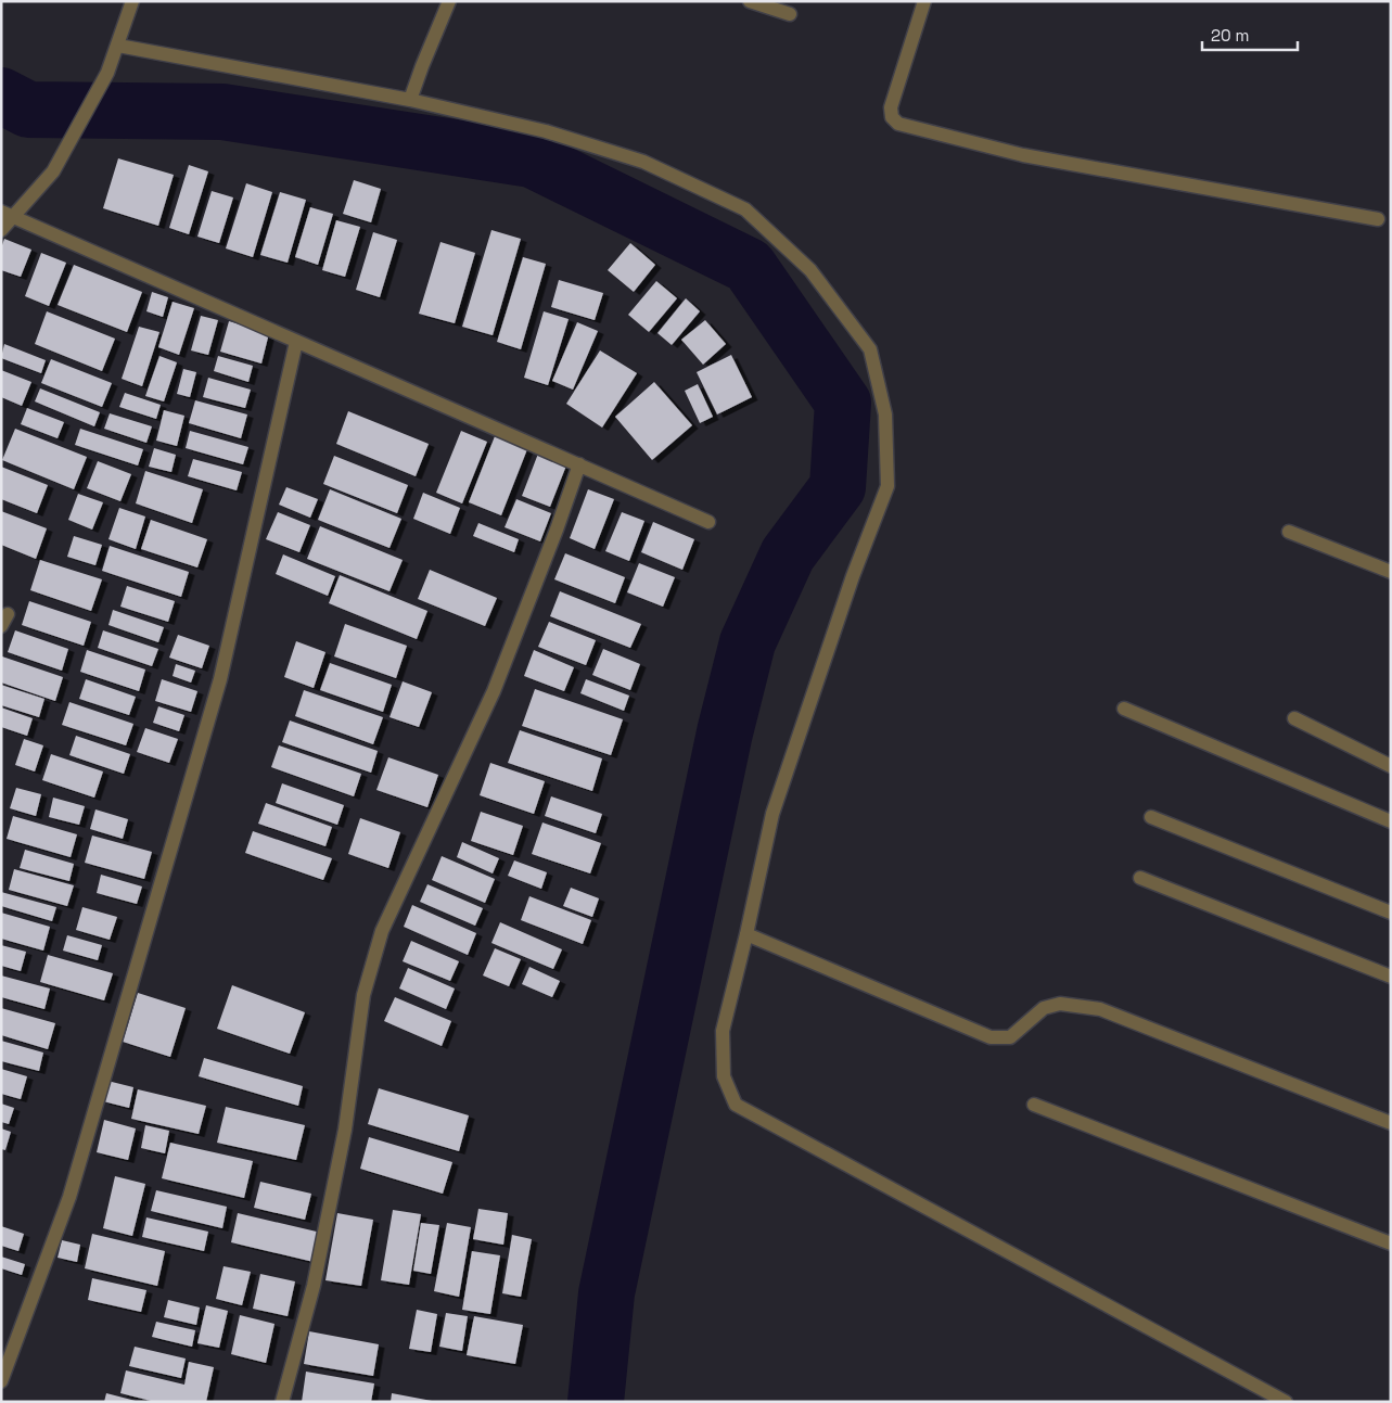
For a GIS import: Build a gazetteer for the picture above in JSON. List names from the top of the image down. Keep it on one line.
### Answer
{"scale_bar":"20 m"}
